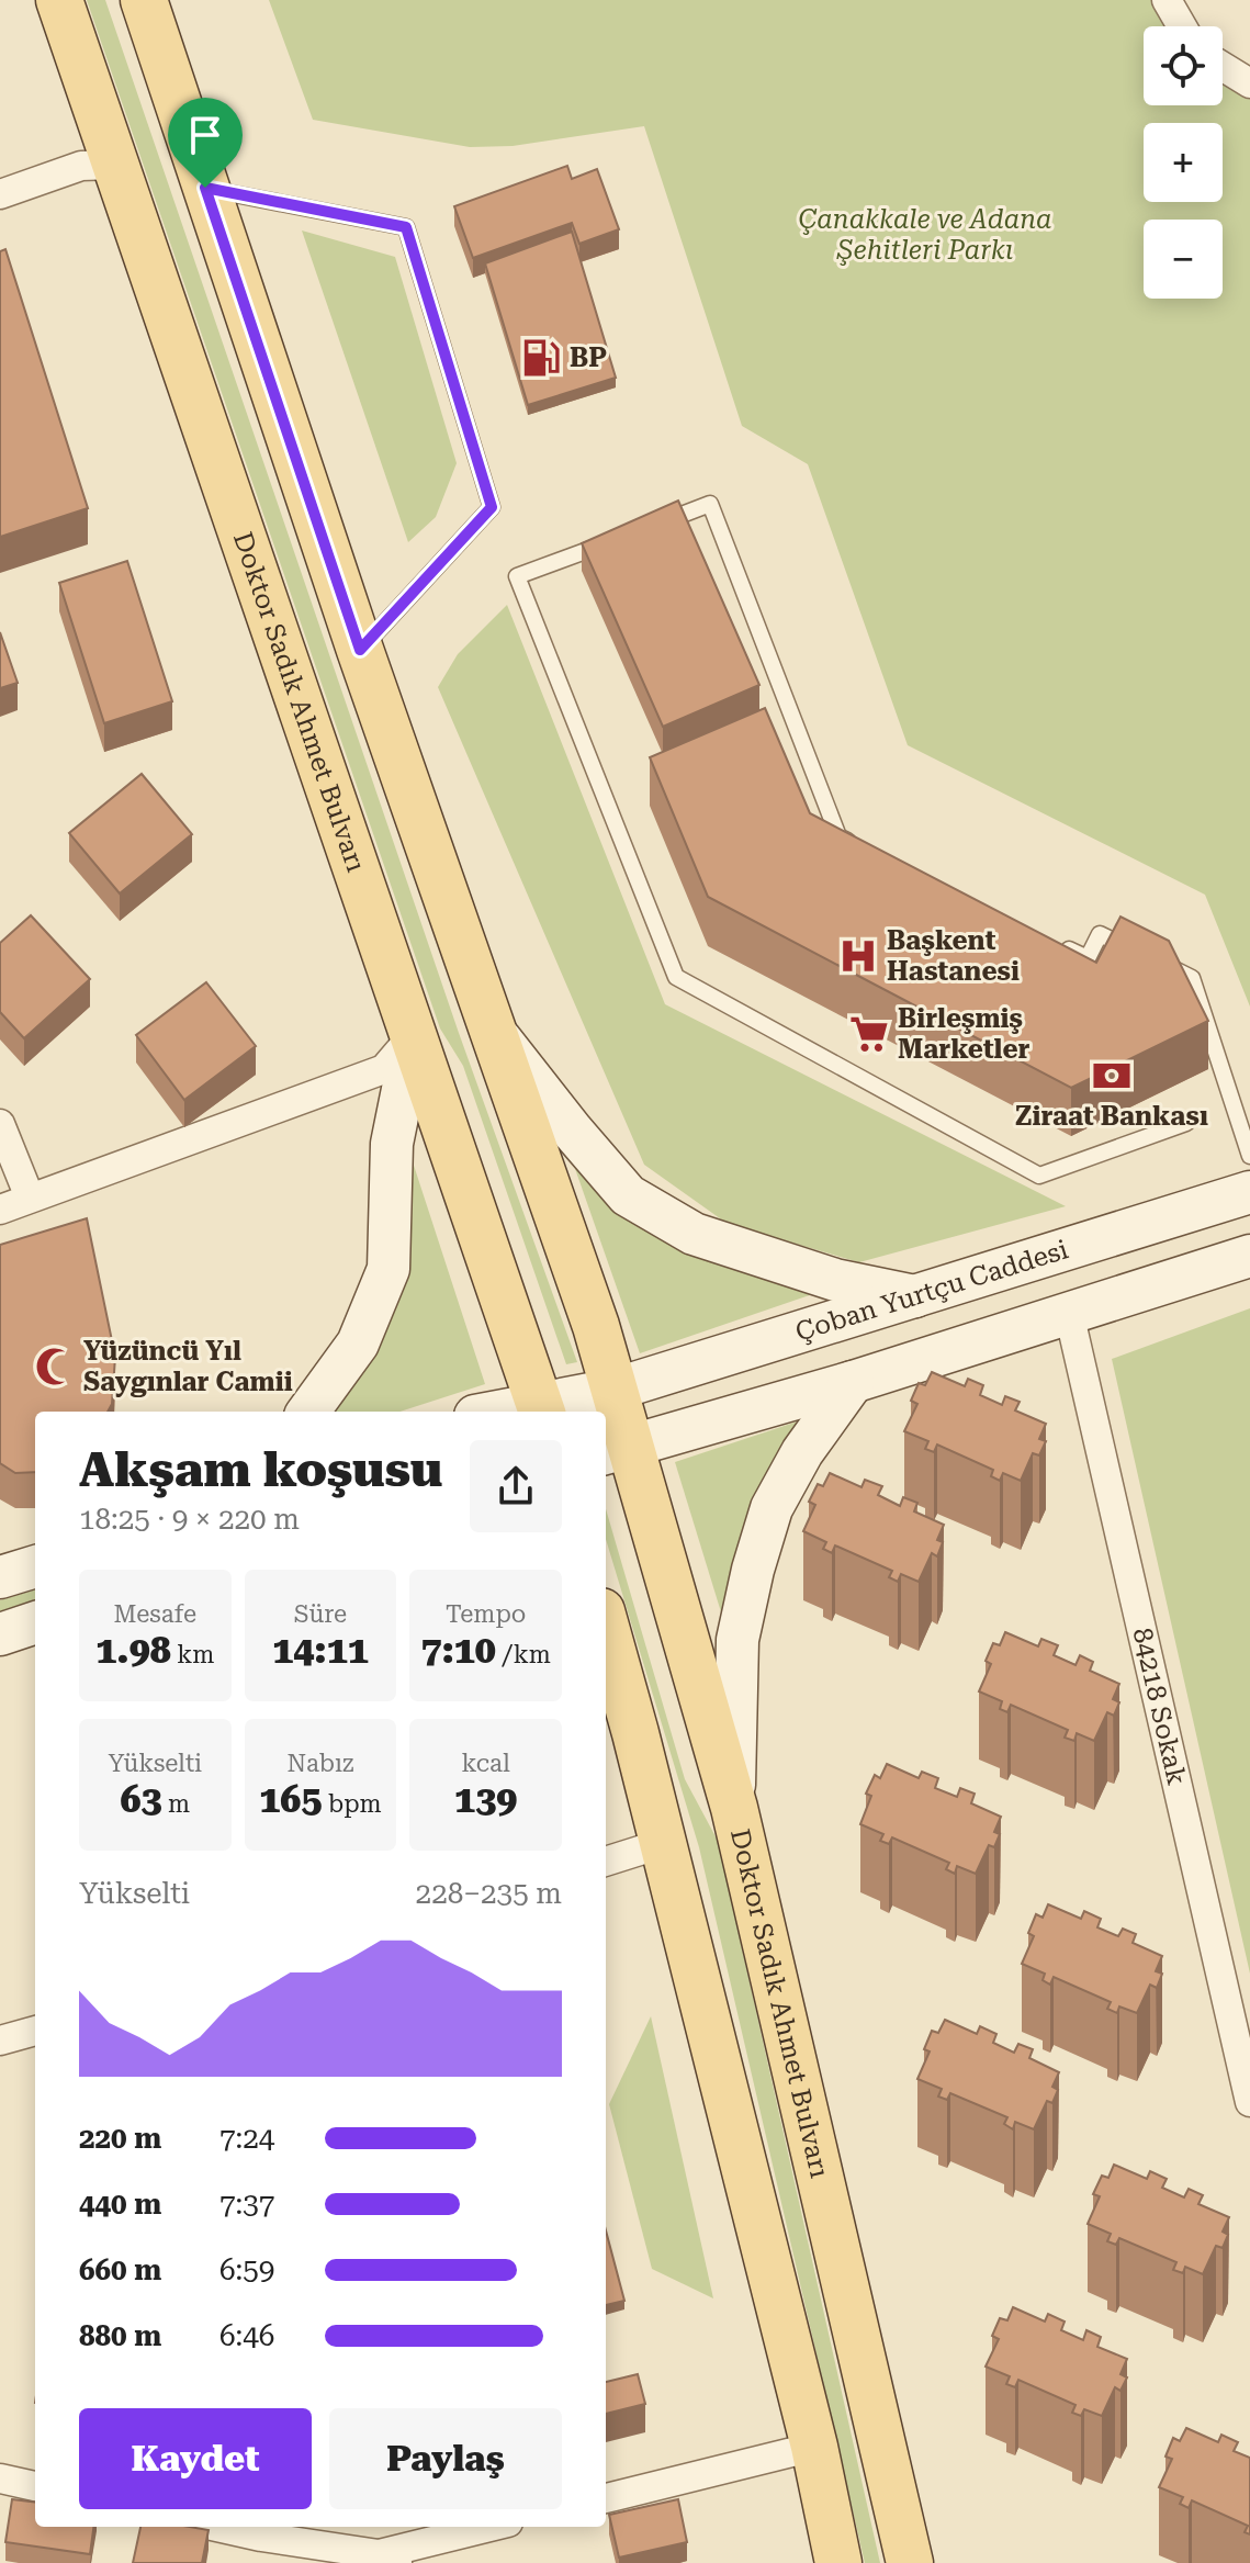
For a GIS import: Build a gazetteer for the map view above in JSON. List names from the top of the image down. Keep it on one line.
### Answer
{"streets":{"main road":["Doktor Sadık Ahmet Bulvarı","Çoban Yurtçu Caddesi"],"street":["84218 Sokak"]},"crossings":[["Doktor Sadık Ahmet Bulvarı","Çoban Yurtçu Caddesi"]],"parks":["Çanakkale ve Adana Şehitleri Parkı"],"places":{"fuel station":["BP"],"hospital":["Başkent Hastanesi"],"supermarket":["Birleşmiş Marketler"],"bank":["Ziraat Bankası"],"mosque":["Yüzüncü Yıl Saygınlar Camii"]},"page":{"map_buttons":["+","−"],"heading":["Akşam koşusu","18:25 · 9 × 220 m"],"stats":[["Mesafe","1.98 km"],["Süre","14:11"],["Tempo","7:10 /km"],["Yükselti","63 m"],["Nabız","165 bpm"],["kcal","139"]],"chart":["Yükselti","228–235 m"],"list":[{"name":"220 m","note":"7:24"},{"name":"440 m","note":"7:37"},{"name":"660 m","note":"6:59"},{"name":"880 m","note":"6:46"}],"buttons":["Kaydet","Paylaş"]}}
